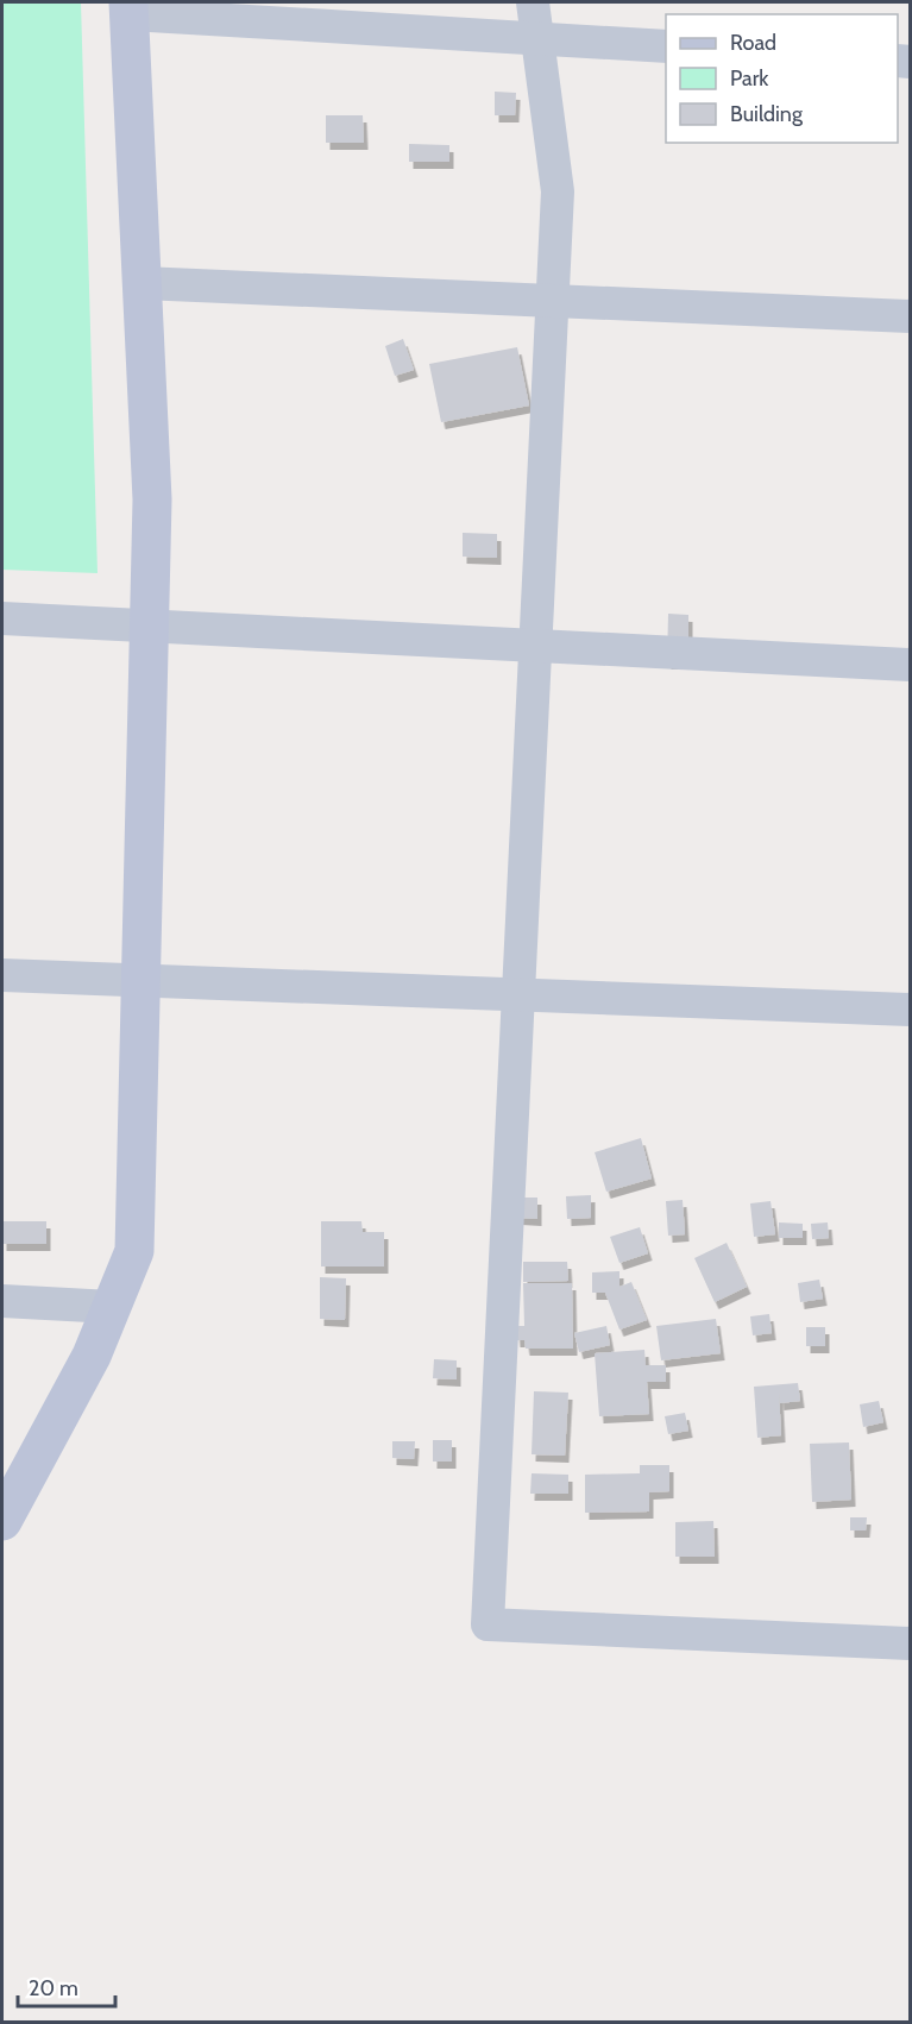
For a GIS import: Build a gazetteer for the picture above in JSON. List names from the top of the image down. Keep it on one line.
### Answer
{"legend":["Road","Park","Building"],"scale_bar":"20 m"}
